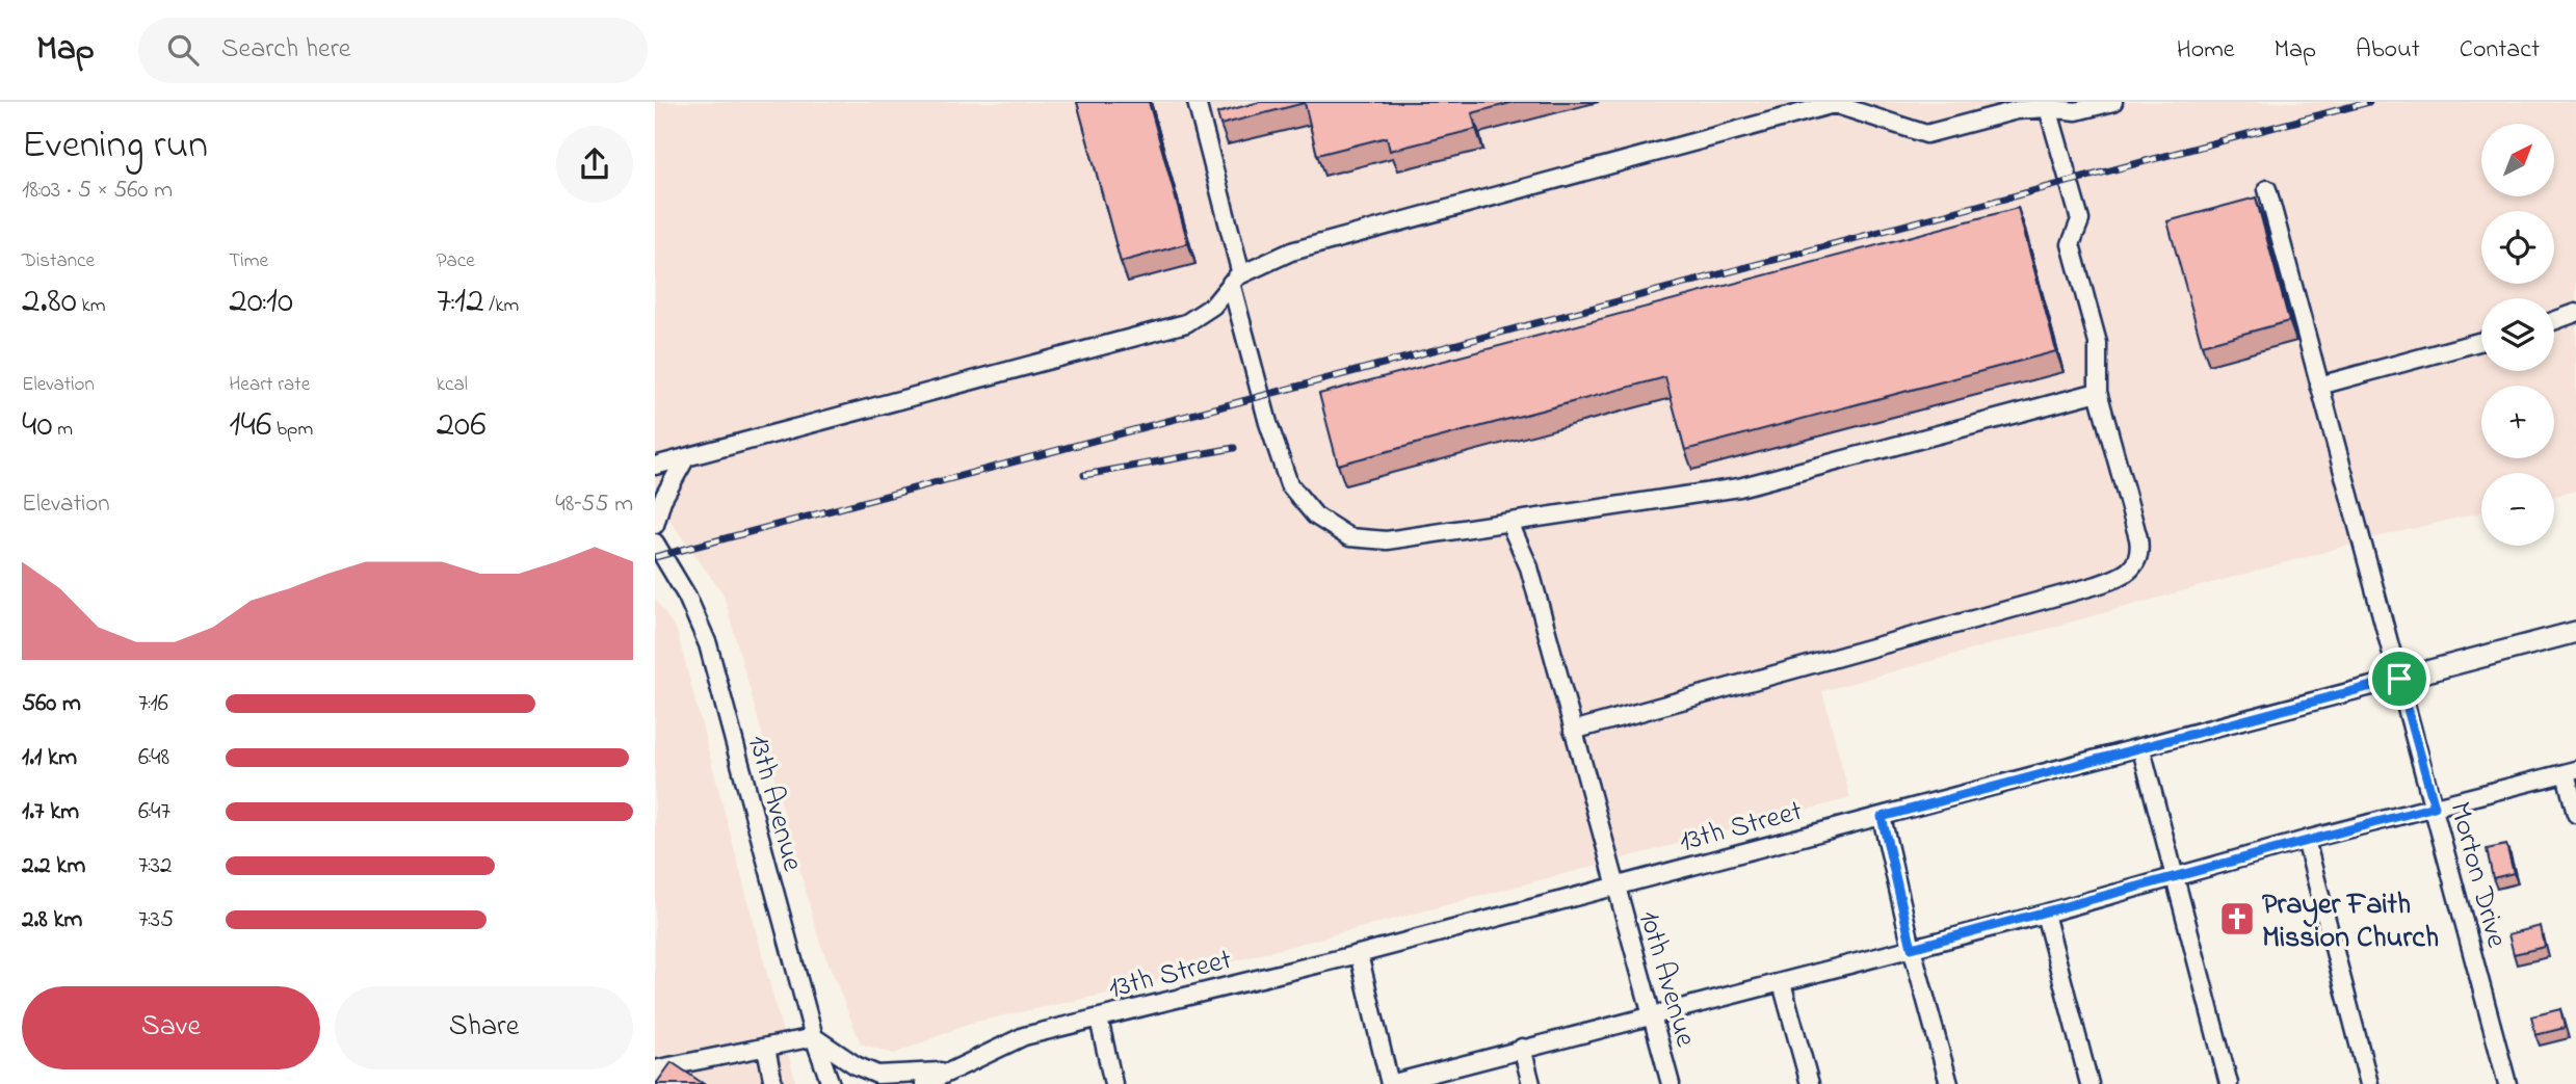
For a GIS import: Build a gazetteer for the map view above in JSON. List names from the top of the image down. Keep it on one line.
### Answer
{"streets":{"main road":["13th Street"],"street":["13th Avenue","Morton Drive","10th Avenue"]},"crossings":[["13th Street","Morton Drive"],["13th Street","10th Avenue"]],"places":{"church":["Prayer Faith Mission Church"]},"north":"top right","page":{"header":"Map","search":"Search here","nav":["Home","Map","About","Contact"],"heading":["Evening run","18:03 · 5 × 560 m"],"map_buttons":["+","−"],"stats":[["Distance","2.80 km"],["Time","20:10"],["Pace","7:12 /km"],["Elevation","40 m"],["Heart rate","146 bpm"],["kcal","206"]],"chart":["Elevation","48–55 m"],"list":[{"name":"560 m","note":"7:16"},{"name":"1.1 km","note":"6:48"},{"name":"1.7 km","note":"6:47"},{"name":"2.2 km","note":"7:32"},{"name":"2.8 km","note":"7:35"}],"buttons":["Save","Share"]}}
